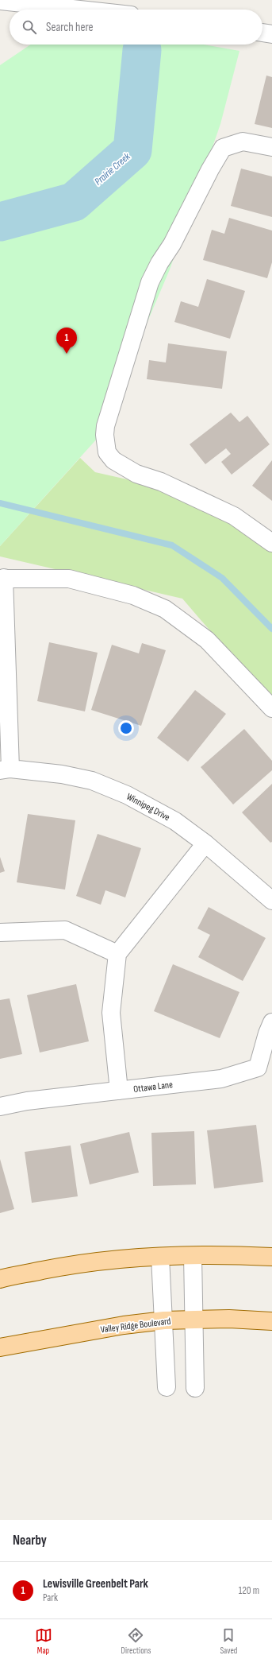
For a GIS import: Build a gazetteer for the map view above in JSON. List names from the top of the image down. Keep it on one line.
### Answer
{"streets":{"main road":["Valley Ridge Boulevard"],"street":["Winnipeg Drive","Ottawa Lane"]},"water":["Prairie Creek"],"page":{"search":"Search here","pins":"1","heading":"Nearby","list":[{"mark":"1","name":"Lewisville Greenbelt Park","note":"Park","value":"120 m"}],"nav":["Map","Directions","Saved"]}}
